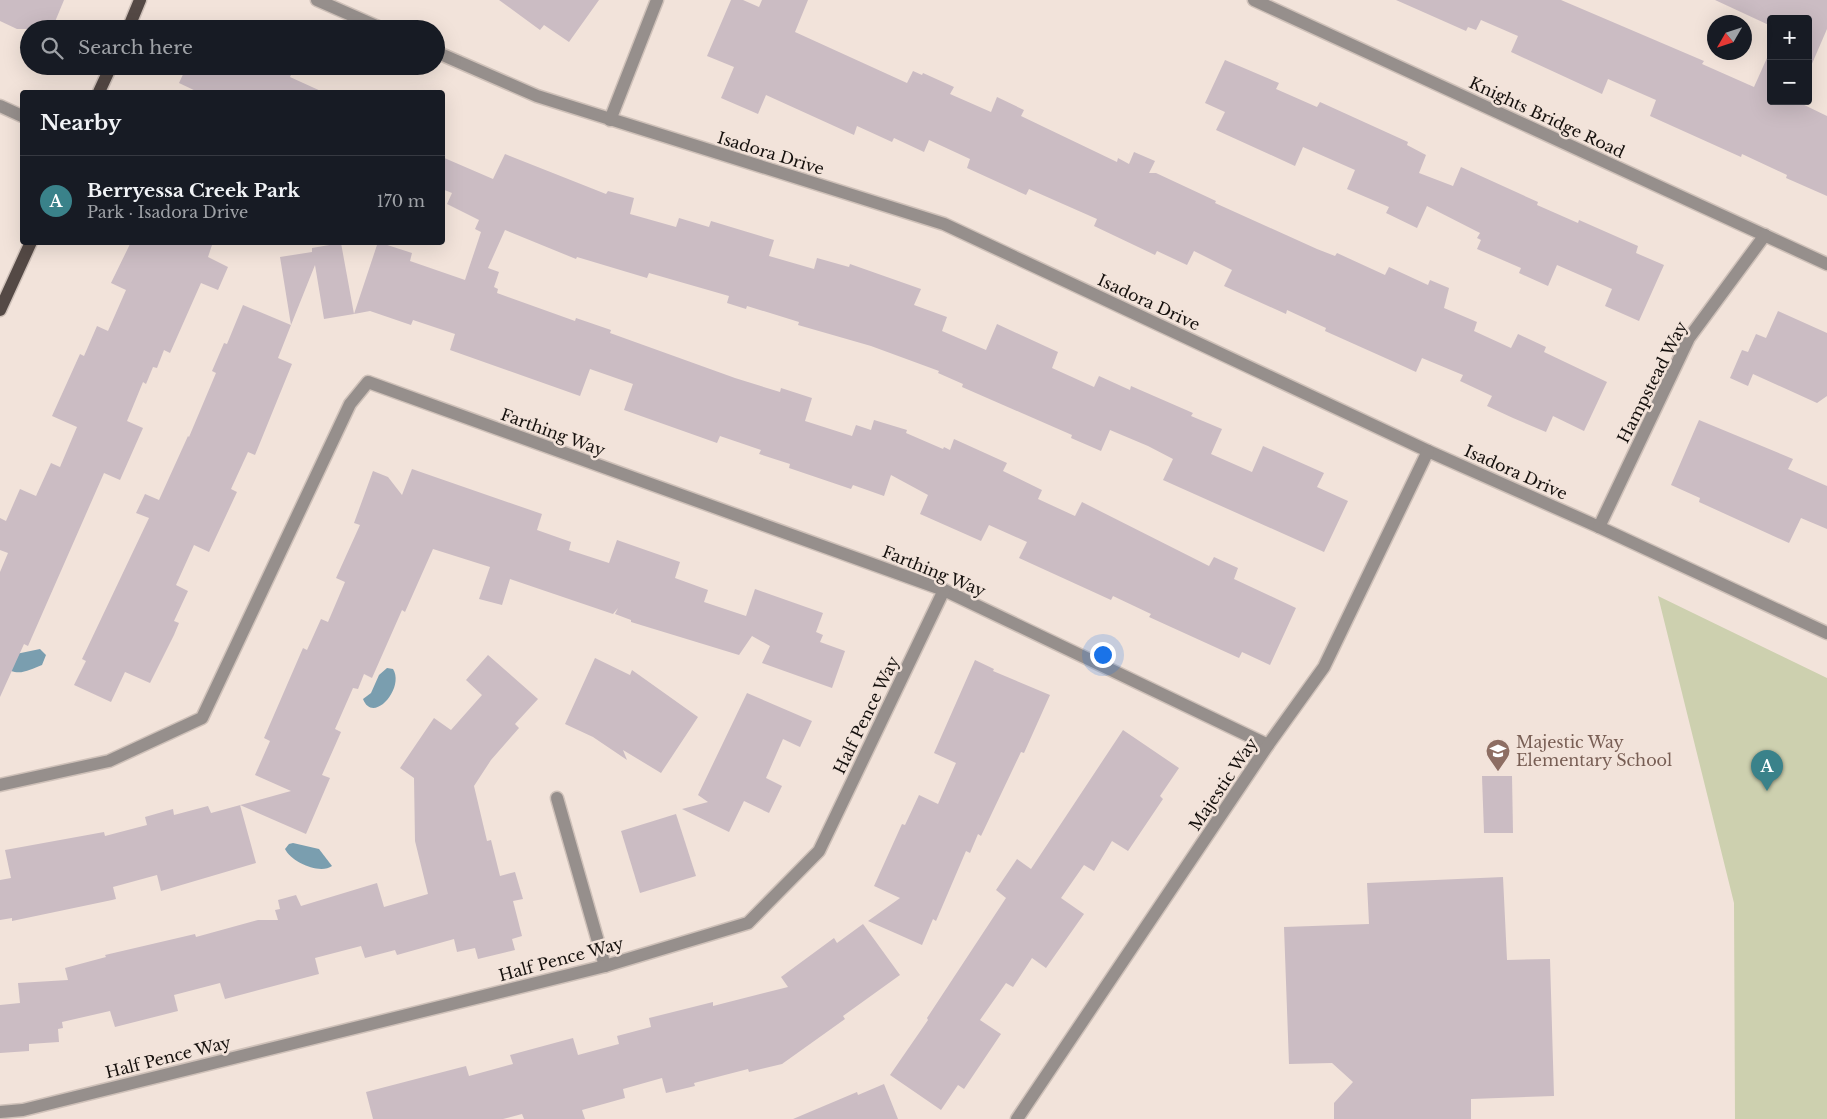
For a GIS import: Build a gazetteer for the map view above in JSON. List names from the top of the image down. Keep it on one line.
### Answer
{"streets":{"street":["Knights Bridge Road","Isadora Drive","Hampstead Way","Farthing Way","Half Pence Way","Majestic Way"]},"crossings":[["Knights Bridge Road","Hampstead Way"],["Isadora Drive","Hampstead Way"],["Isadora Drive","Majestic Way"],["Farthing Way","Half Pence Way"],["Farthing Way","Majestic Way"]],"places":{"school or university":["Majestic Way Elementary School"]},"north":"bottom left","page":{"map_buttons":["+","−"],"search":"Search here","heading":"Nearby","list":[{"mark":"A","name":"Berryessa Creek Park","note":"Park · Isadora Drive","value":"170 m"}],"pins":"A"}}
